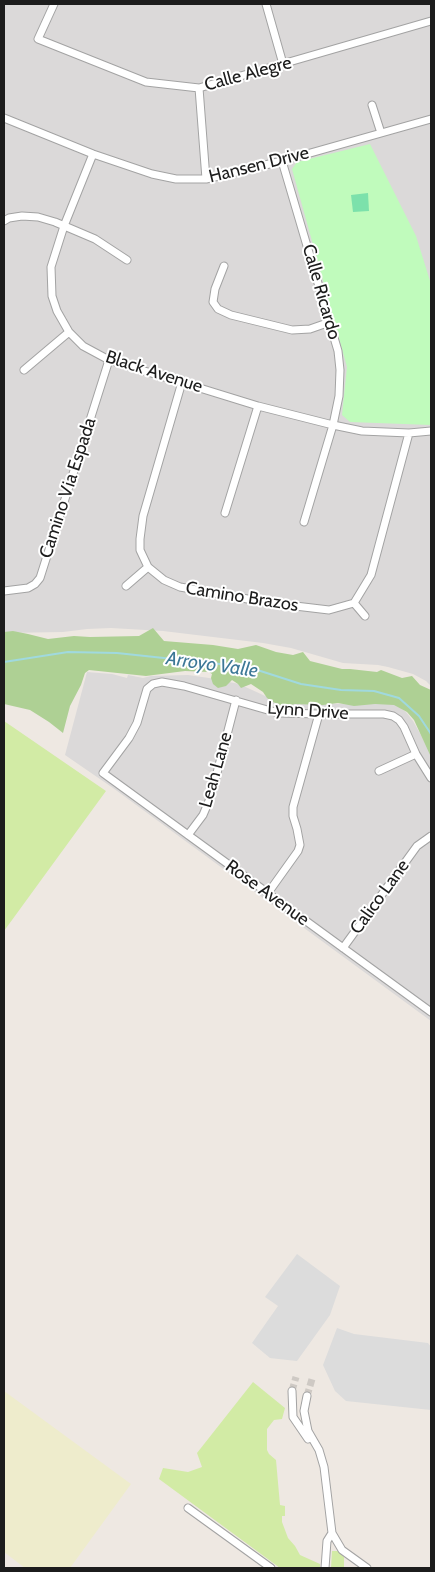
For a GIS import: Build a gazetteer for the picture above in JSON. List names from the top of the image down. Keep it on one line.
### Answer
{"streets":{"street":["Calle Alegre","Hansen Drive","Calle Ricardo","Black Avenue","Camino Via Espada","Camino Brazos","Lynn Drive","Leah Lane","Rose Avenue","Calico Lane"]},"crossings":[["Hansen Drive","Calle Ricardo"],["Hansen Drive","Black Avenue"],["Calle Ricardo","Black Avenue"],["Black Avenue","Camino Via Espada"],["Lynn Drive","Leah Lane"],["Lynn Drive","Rose Avenue"],["Leah Lane","Rose Avenue"],["Rose Avenue","Calico Lane"]],"water":["Arroyo Valle"]}
